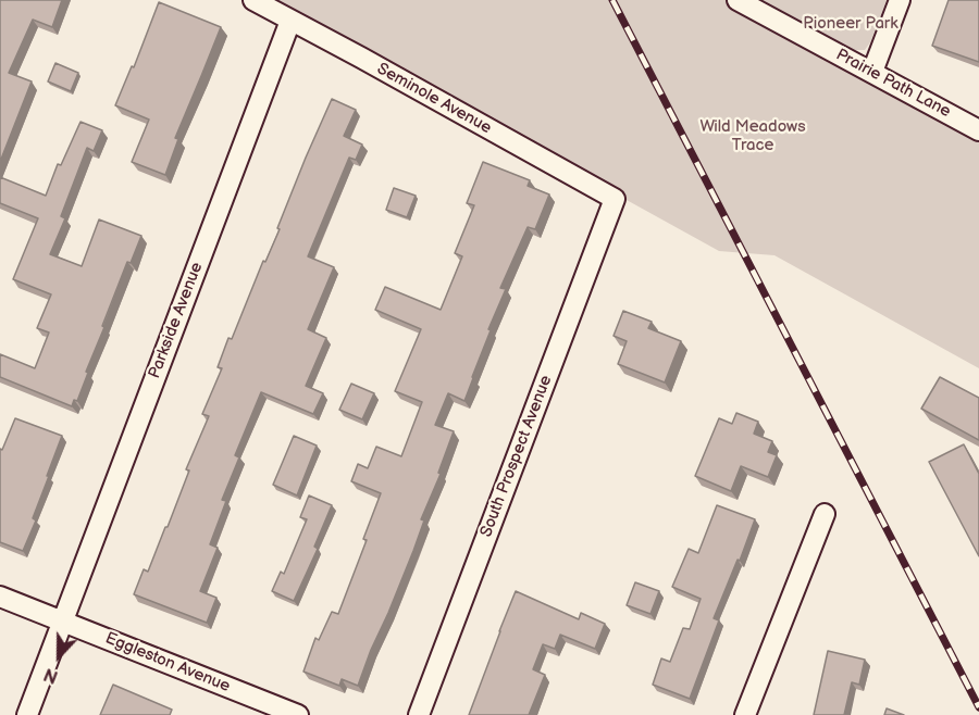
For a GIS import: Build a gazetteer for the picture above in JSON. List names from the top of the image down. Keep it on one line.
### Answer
{"streets":{"street":["Prairie Path Lane","Seminole Avenue","Parkside Avenue","South Prospect Avenue","Eggleston Avenue"]},"crossings":[["Seminole Avenue","Parkside Avenue"],["Seminole Avenue","South Prospect Avenue"],["Parkside Avenue","Eggleston Avenue"]],"parks":["Pioneer Park","Wild Meadows Trace"],"north":"bottom"}
